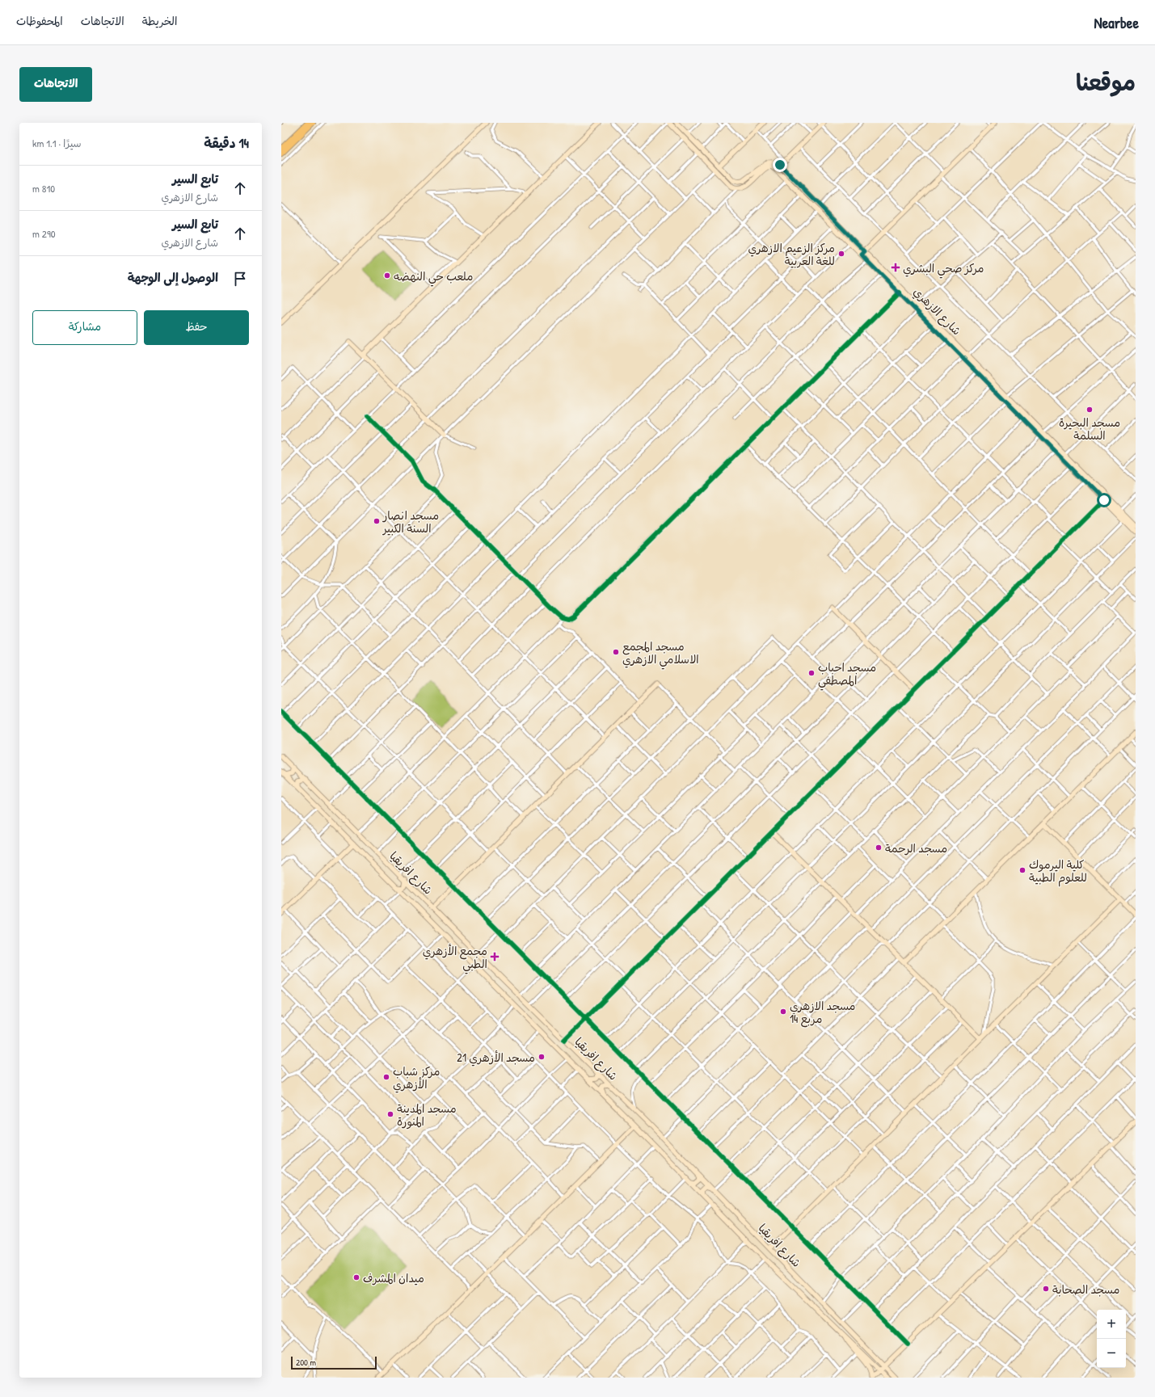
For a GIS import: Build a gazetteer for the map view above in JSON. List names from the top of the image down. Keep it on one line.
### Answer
{"streets":{"street":["شارع الازهري","شارع افريقيا"]},"places":{"other":["مركز الزعيم الازهري للغة العربية","ملعب حي النهضه","مسجد البحيرة السلمة","مسجد انصار السنة الكبير","مسجد المجمع الاسلامي الازهري","مسجد احباب المصطفي","مسجد الرحمة","كلية اليرموك للعلوم الطبية","مسجد الازهري مربع 14","مسجد الأزهري 21","مركز شباب الأزهري","مسجد المدينة المنورة","ميدان المشرف","مسجد الصحابة"],"health":["مركز صحي البشري","مجمع الأزهري الطبي"]},"scale_bar":"200 m","page":{"header":"Nearbee","nav":["الخريطة","الاتجاهات","المحفوظات"],"title":"موقعنا","buttons":["الاتجاهات",["حفظ","مشاركة"]],"heading":["14 دقيقة","سيرًا · 1.1 km"],"list":[["تابع السير","شارع الازهري","810 m"],["تابع السير","شارع الازهري","290 m"],"الوصول إلى الوجهة"],"map_buttons":["+","−"],"scale":"200 m"}}
